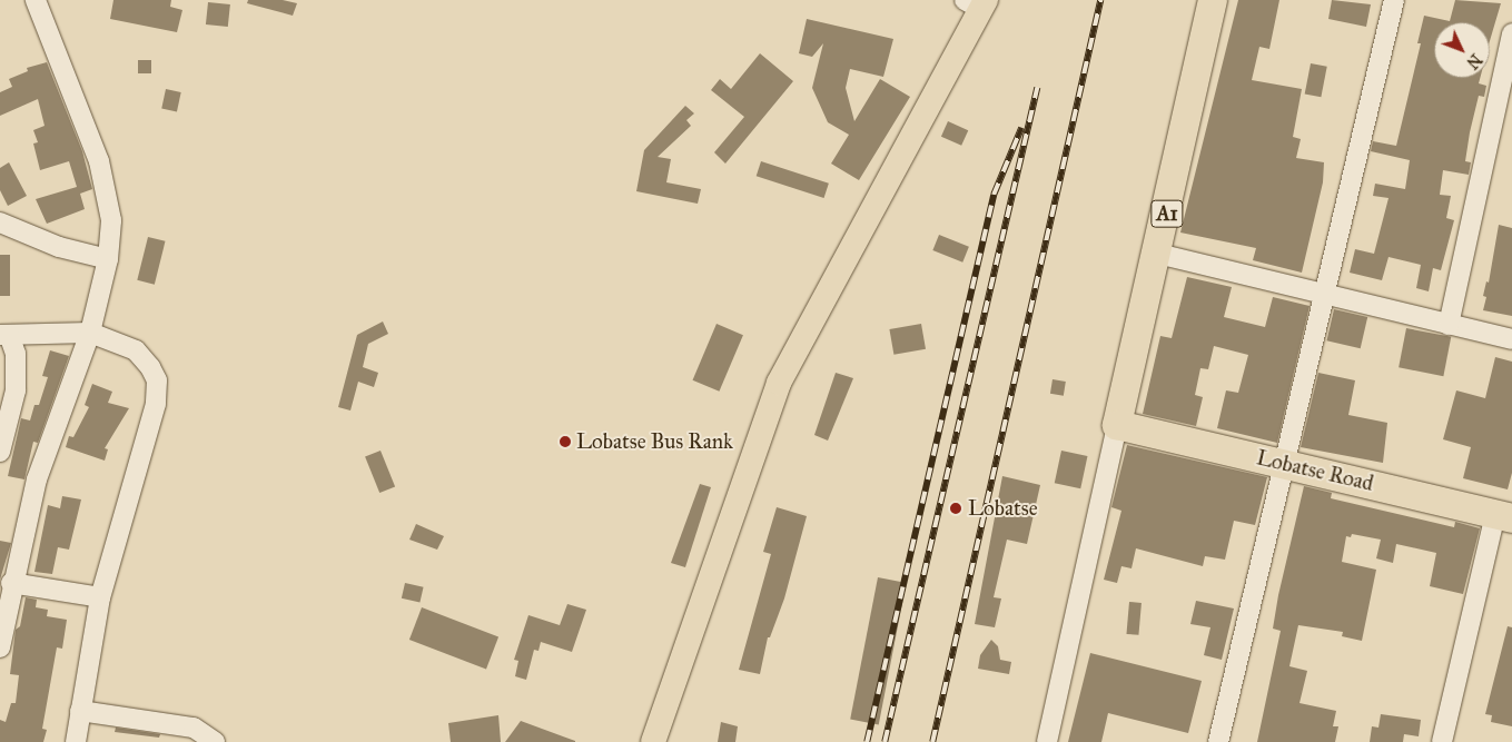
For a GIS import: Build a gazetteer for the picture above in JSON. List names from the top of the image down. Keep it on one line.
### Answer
{"streets":{"highway":["A1","Lobatse Road"]},"crossings":[["A1","Lobatse Road"]],"places":["Lobatse Bus Rank","Lobatse"],"north":"bottom right"}
